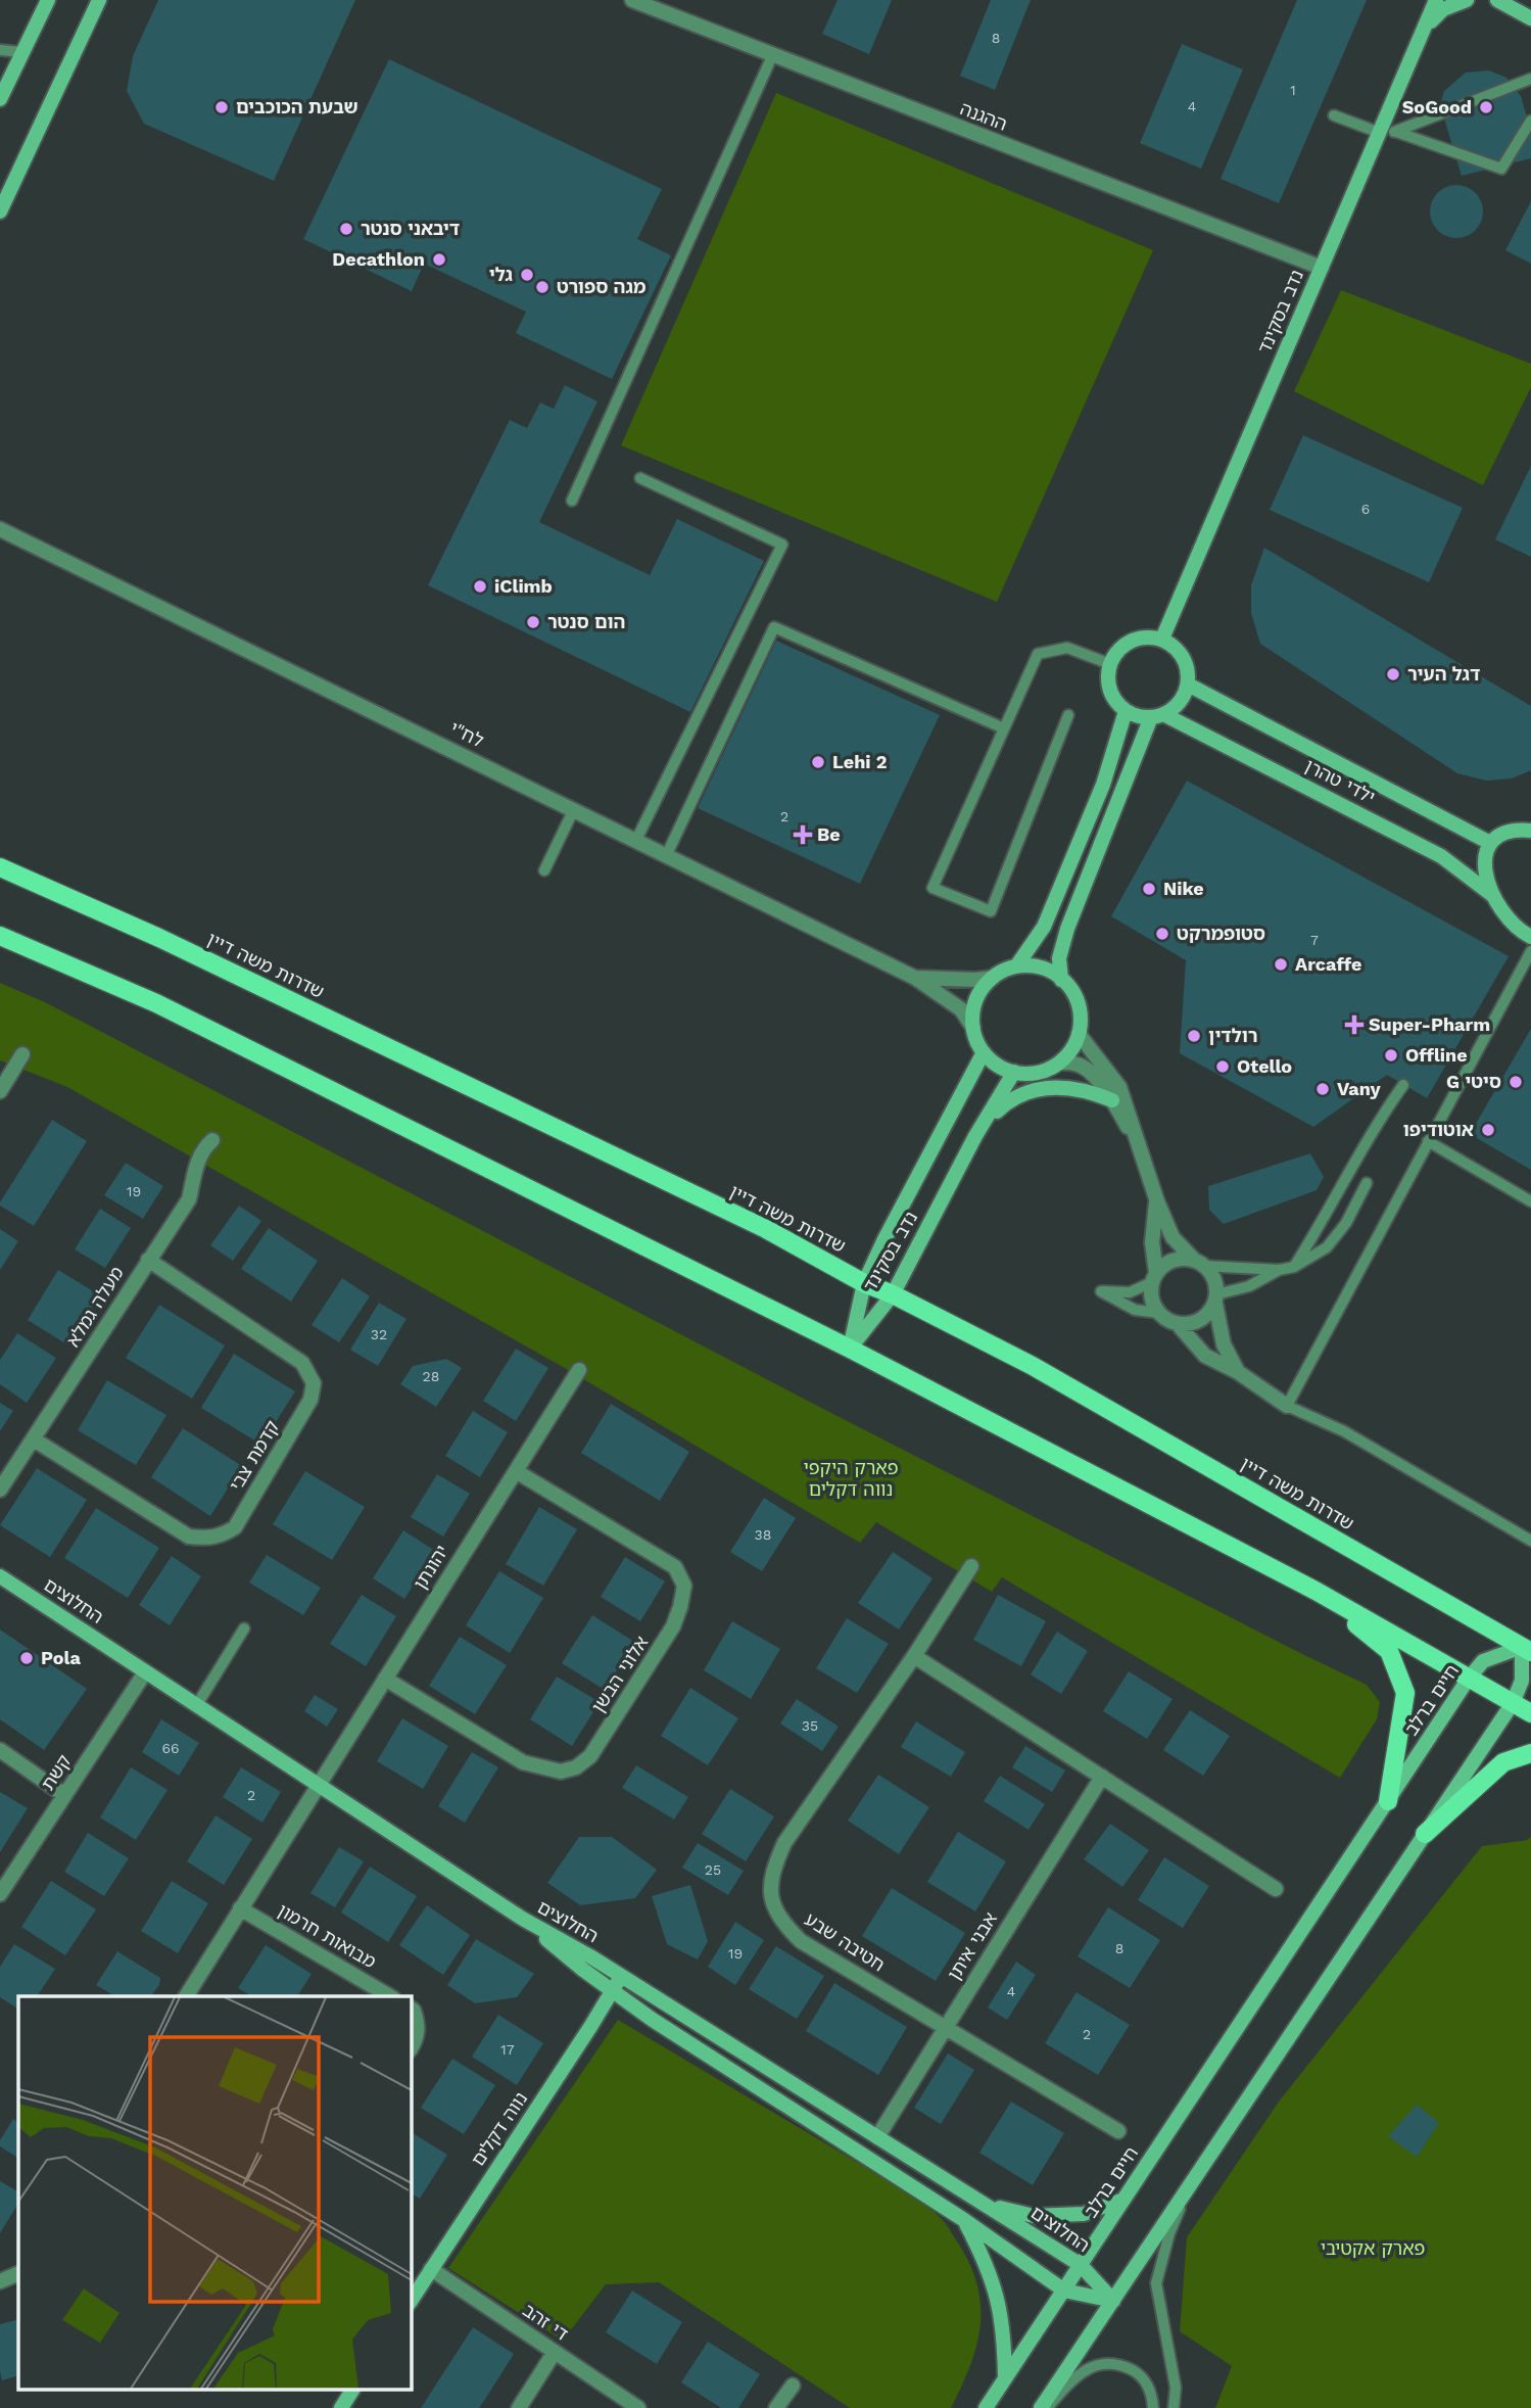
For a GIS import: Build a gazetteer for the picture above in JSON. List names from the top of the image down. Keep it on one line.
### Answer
{"streets":{"main road":["שדרות משה דיין"],"street":["ההגנה","נדב בסקינד","לח\"י","ילדי טהרן","מעלה גמלא","קדמת צבי","יהונתן","החלוצים","אלוני הבשן","חיים ברלב","קשת","מבואות חרמון","חטיבה שבע","אבני איתן","נווה דקלים","די זהב"]},"crossings":[["ההגנה","נדב בסקינד"],["נדב בסקינד","לח\"י"],["נדב בסקינד","ילדי טהרן"],["נדב בסקינד","שדרות משה דיין"],["שדרות משה דיין","חיים ברלב"],["מעלה גמלא","קדמת צבי"],["יהונתן","החלוצים"],["יהונתן","אלוני הבשן"],["החלוצים","חיים ברלב"],["החלוצים","קשת"],["החלוצים","אבני איתן"],["החלוצים","נווה דקלים"],["חטיבה שבע","אבני איתן"],["נווה דקלים","די זהב"]],"parks":["פארק היקפי נווה דקלים","פארק אקטיבי"],"places":{"other":["שבעת הכוכבים","SoGood","דיבאני סנטר","Decathlon","גלי","מגה ספורט","iClimb","הום סנטר","דגל העיר","Lehi 2","Nike","סטופמרקט","Arcaffe","רולדין","Offline","Otello","G סיטי","Vany","אוטודיפו","Pola"],"health":["Be","Super-Pharm"]},"house_numbers":["8","1","4","6","2","7","19","32","28","38","35","66","2","25","8","19","4","2","17"]}
